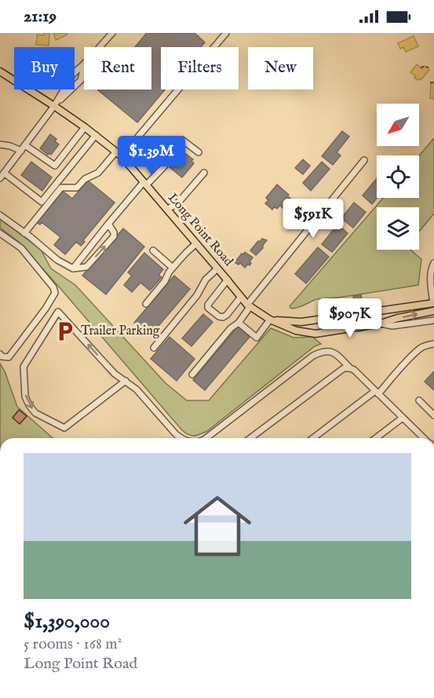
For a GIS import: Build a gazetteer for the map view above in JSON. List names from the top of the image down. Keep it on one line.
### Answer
{"streets":{"main road":["Long Point Road"]},"places":{"parking":["Trailer Parking"]},"north":"bottom left","page":{"status":"21:19","chip":["Buy","Rent","Filters","New"],"price":["$1.39M","$591K","$907K"],"list":[{"name":"$1,390,000","note":"5 rooms · 168 m² · Long Point Road"}]}}
